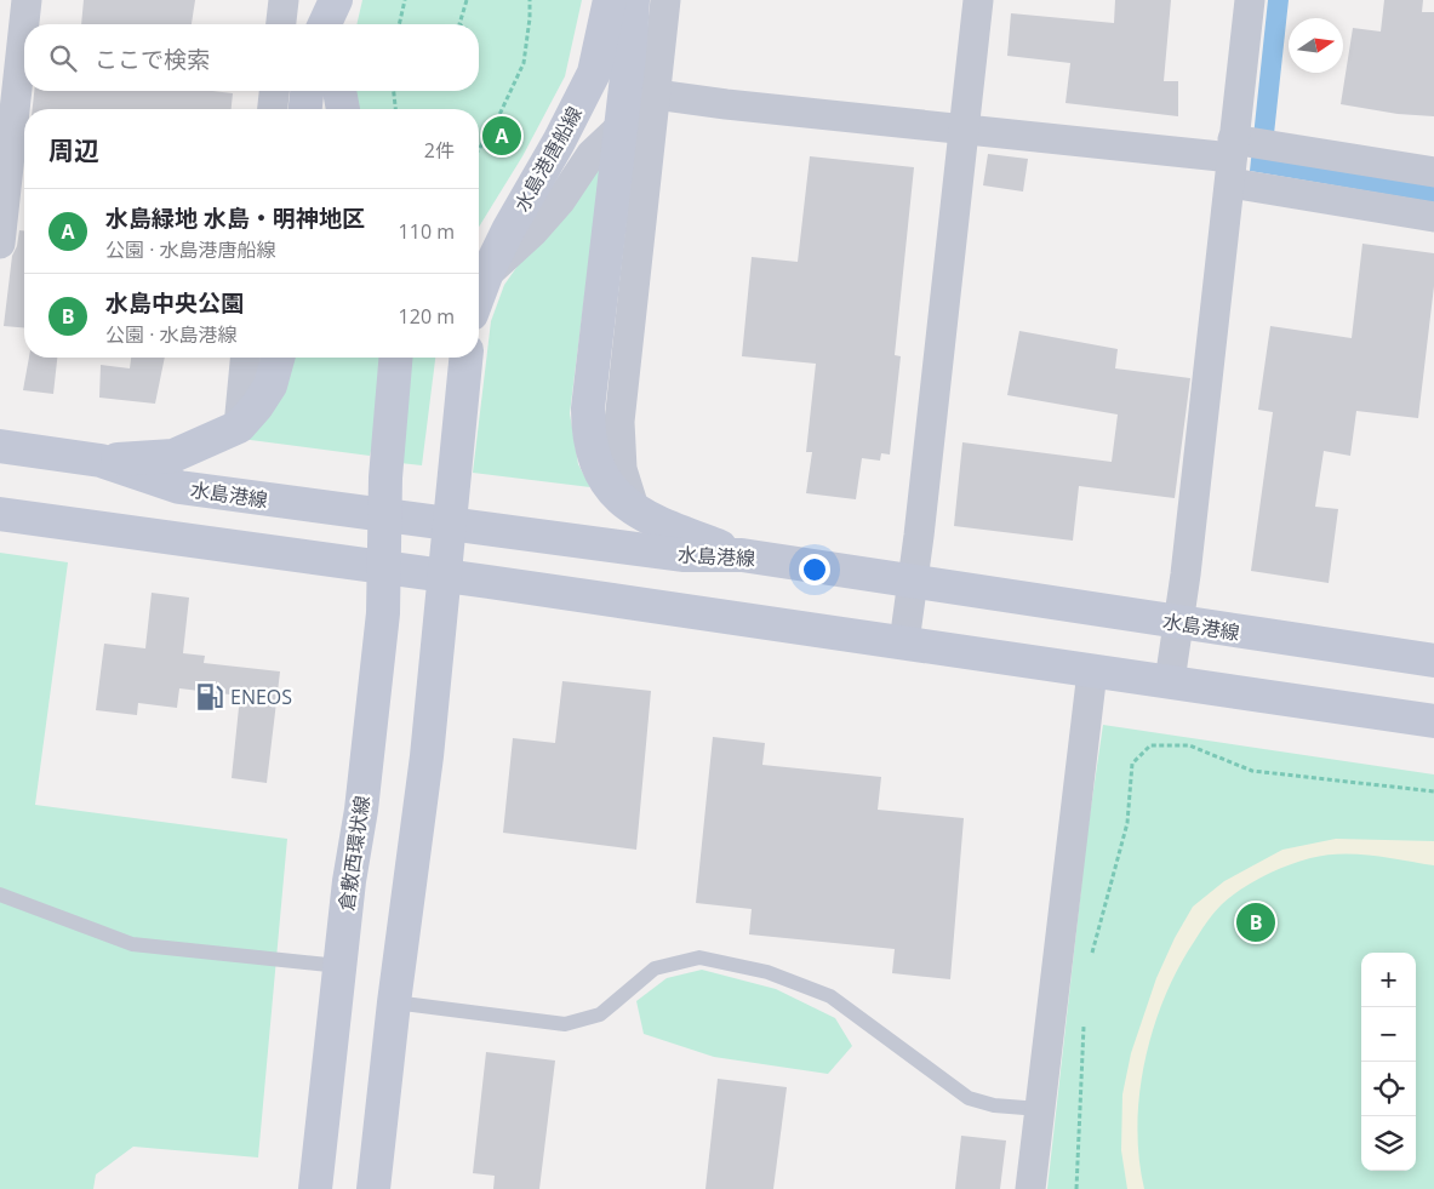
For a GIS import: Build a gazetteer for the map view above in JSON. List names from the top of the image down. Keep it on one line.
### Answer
{"streets":{"main road":["水島港唐船線","水島港線","倉敷西環状線"]},"crossings":[["水島港線","倉敷西環状線"]],"places":{"fuel station":["ENEOS"]},"north":"right","page":{"search":"ここで検索","heading":["周辺","2件"],"pins":["A","B"],"list":[{"mark":"A","name":"水島緑地 水島・明神地区","note":"公園 · 水島港唐船線","value":"110 m"},{"mark":"B","name":"水島中央公園","note":"公園 · 水島港線","value":"120 m"}],"map_buttons":["+","−"]}}
